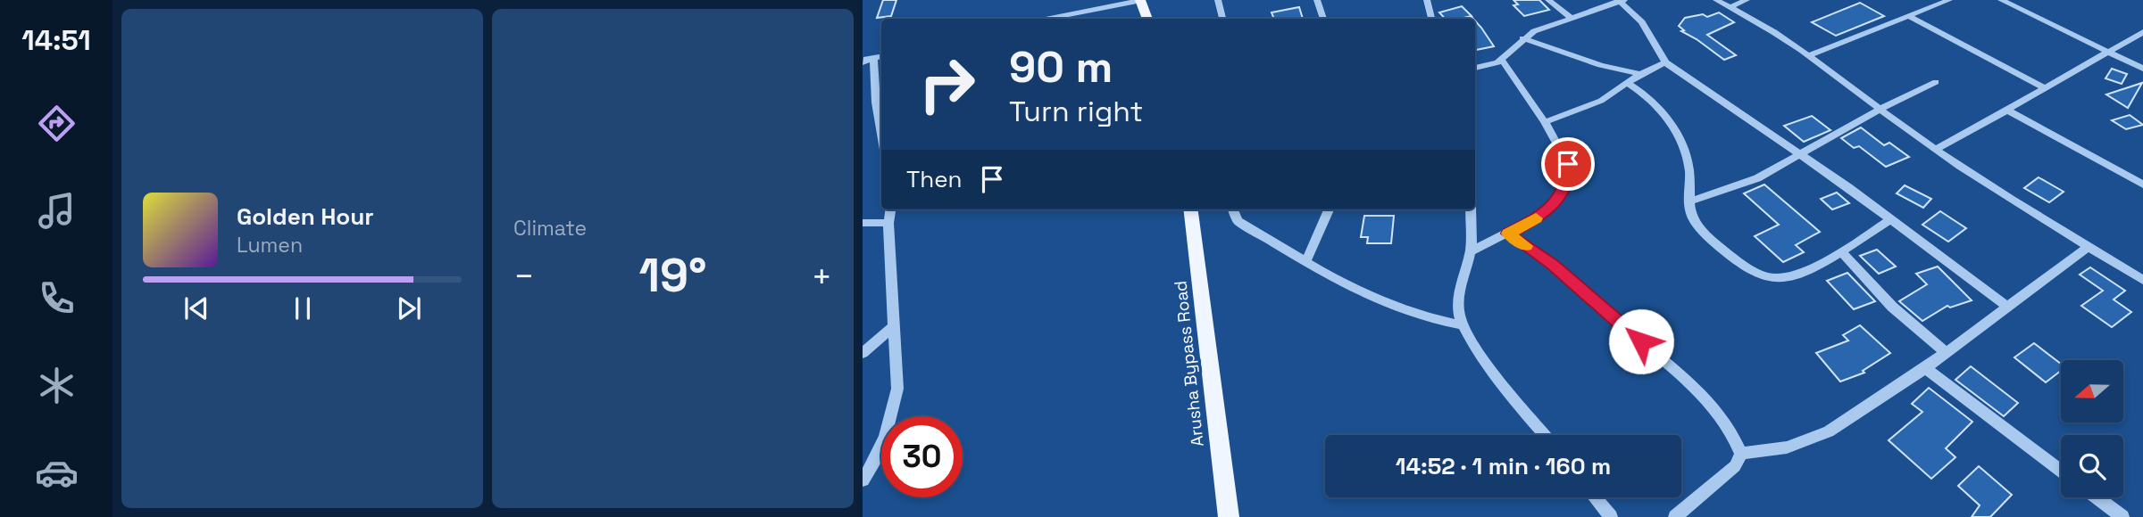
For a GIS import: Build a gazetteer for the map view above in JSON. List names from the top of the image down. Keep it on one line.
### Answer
{"streets":{"main road":["Arusha Bypass Road"]},"north":"left","page":{"tabs":"14:51","tile":"Climate","turn":["90 m","Turn right"],"then":"Then","song":["Golden Hour","Lumen"],"heat":["−","19°","+"],"limit":"30","trip":"14:52 · 1 min · 160 m"}}
